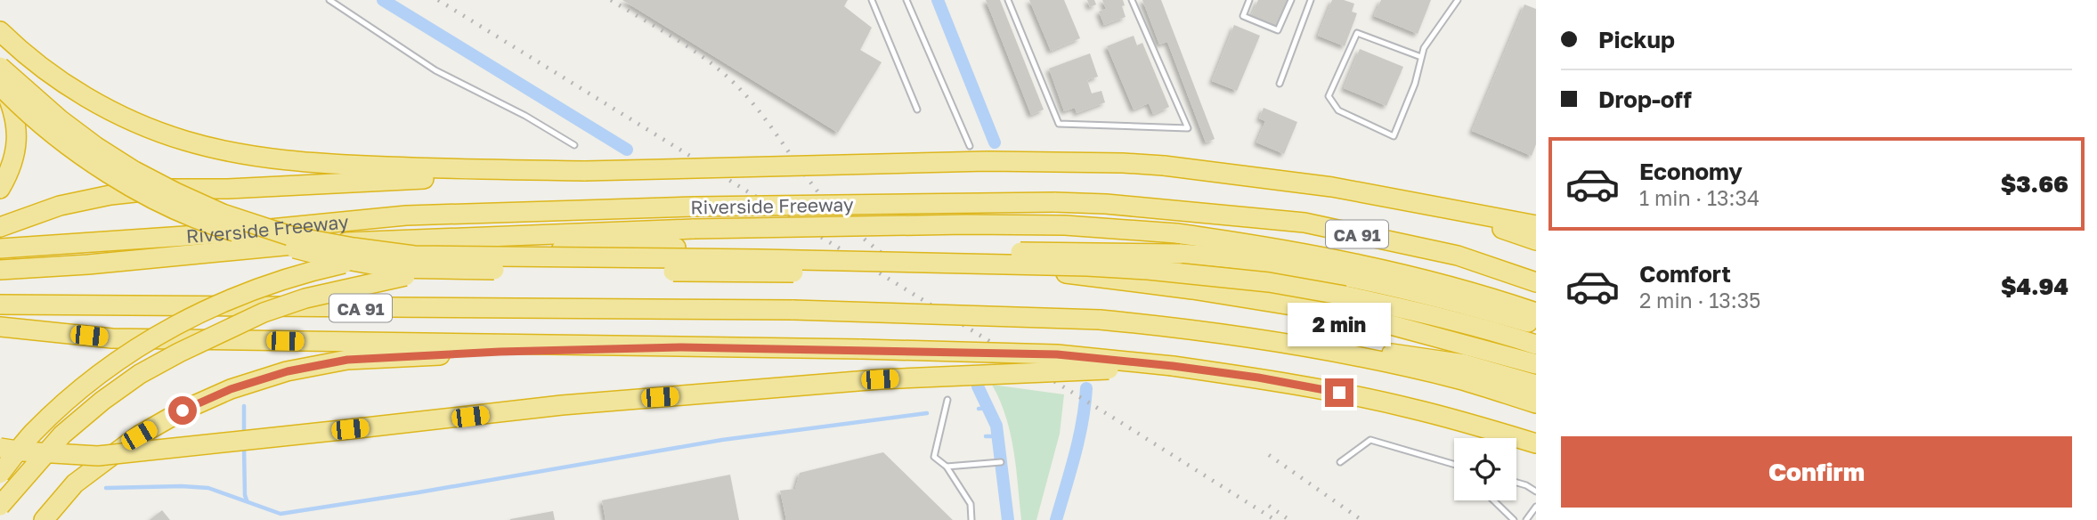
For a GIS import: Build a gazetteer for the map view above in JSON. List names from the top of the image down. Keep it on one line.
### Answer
{"streets":{"highway":["Riverside Freeway","CA 91"]},"page":{"banner":["Pickup","Drop-off"],"list":[{"name":"Economy","note":"1 min · 13:34","value":"$3.66"},{"name":"Comfort","note":"2 min · 13:35","value":"$4.94"}],"bubble":"2 min","buttons":"Confirm"}}
